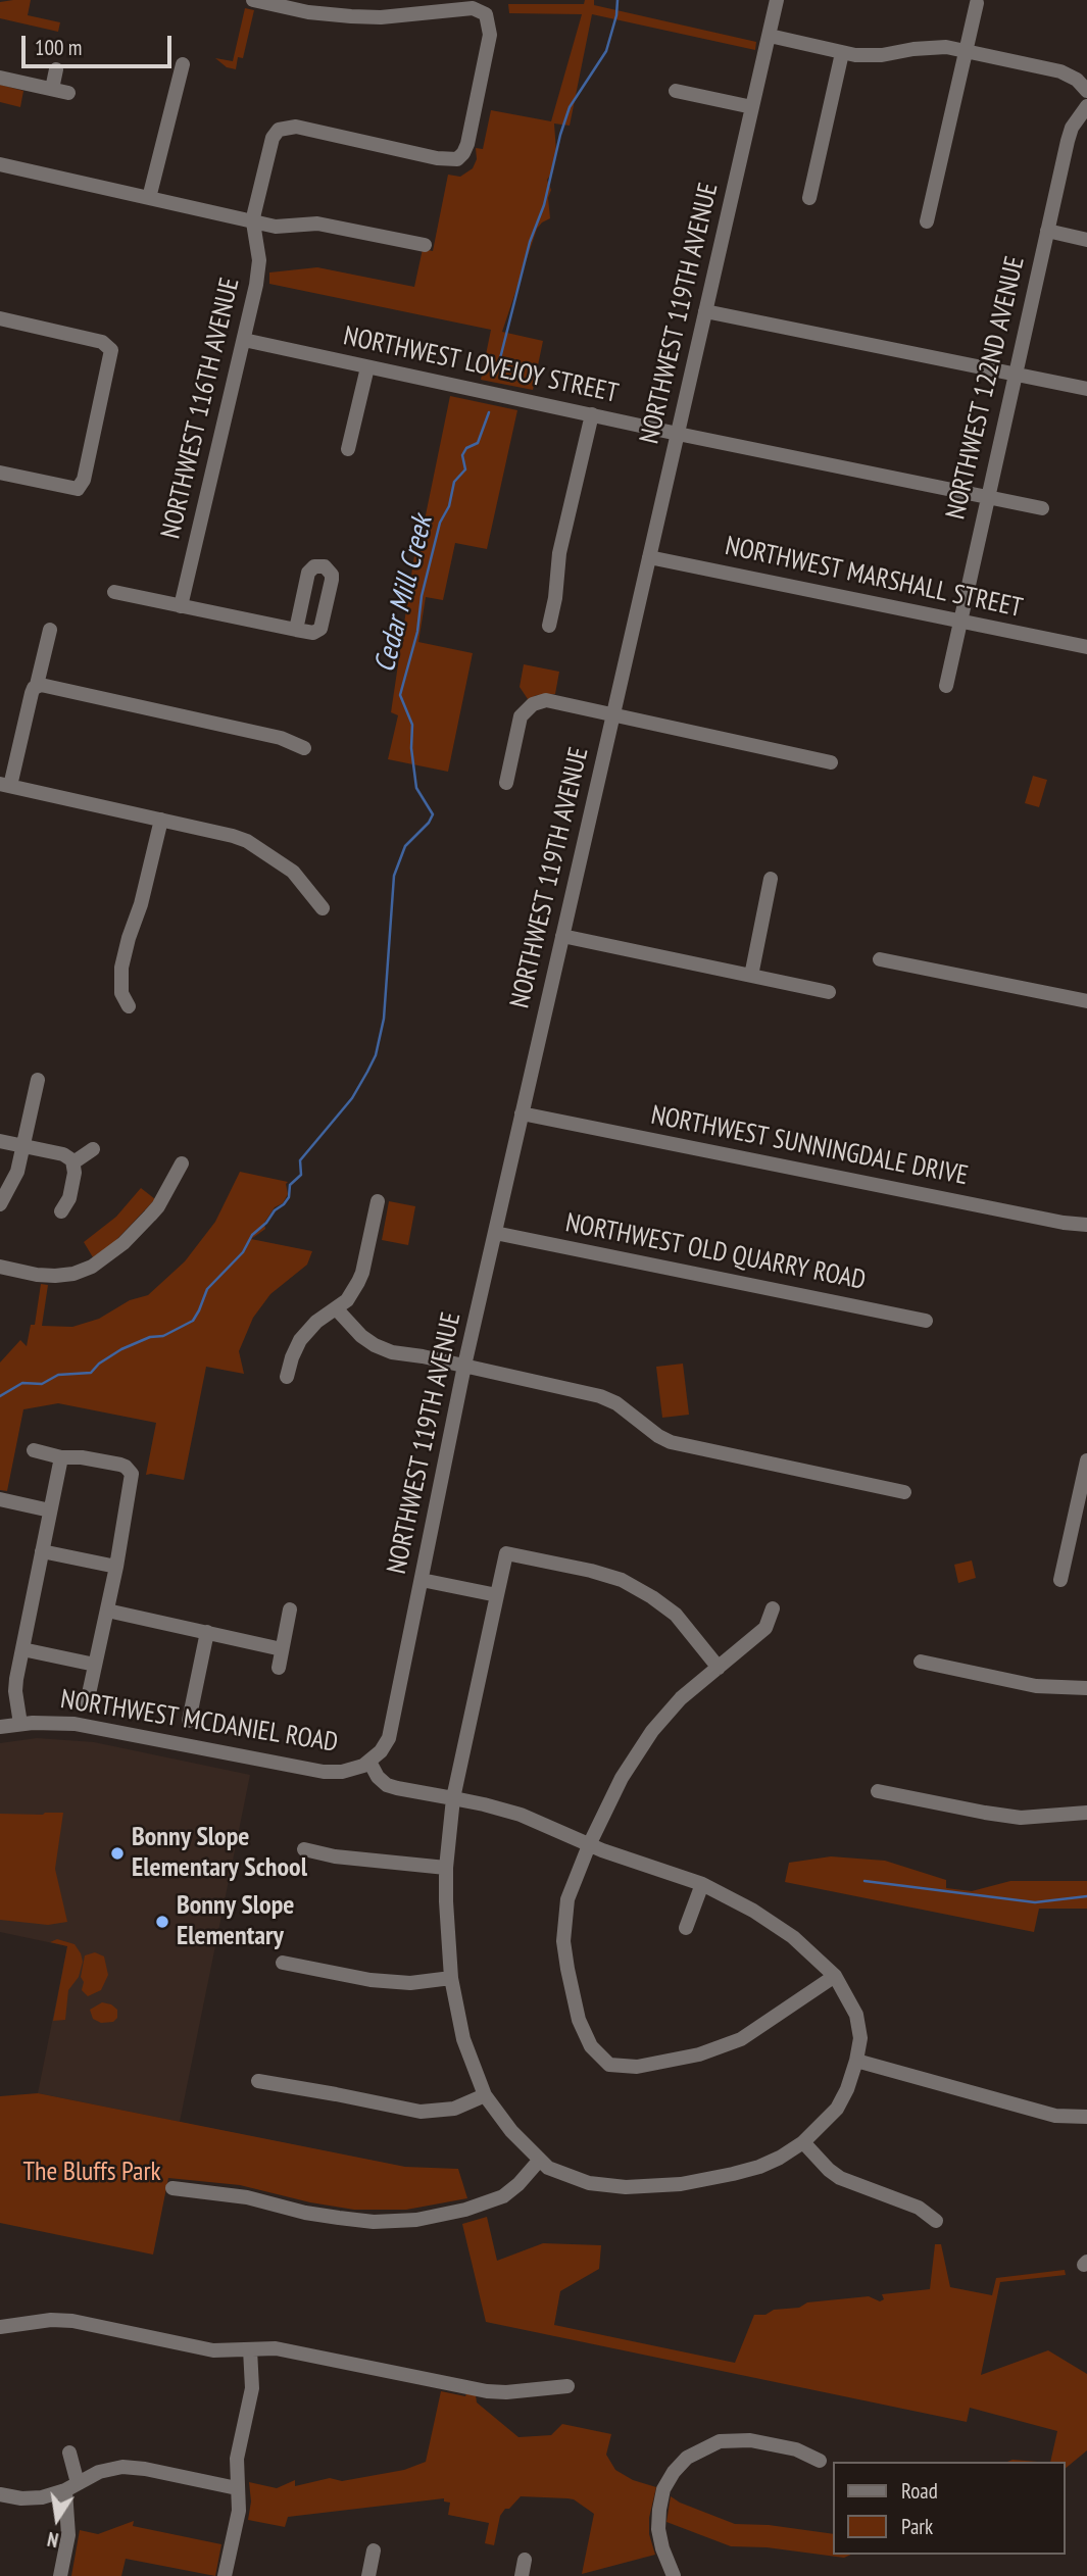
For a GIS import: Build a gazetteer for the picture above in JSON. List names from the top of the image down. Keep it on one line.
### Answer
{"streets":{"street":["NORTHWEST 119TH AVENUE","NORTHWEST LOVEJOY STREET","NORTHWEST 122ND AVENUE","NORTHWEST 116TH AVENUE","NORTHWEST MARSHALL STREET","NORTHWEST SUNNINGDALE DRIVE","NORTHWEST OLD QUARRY ROAD","NORTHWEST MCDANIEL ROAD"]},"crossings":[["NORTHWEST 119TH AVENUE","NORTHWEST LOVEJOY STREET"],["NORTHWEST 119TH AVENUE","NORTHWEST MARSHALL STREET"],["NORTHWEST 119TH AVENUE","NORTHWEST SUNNINGDALE DRIVE"],["NORTHWEST 119TH AVENUE","NORTHWEST OLD QUARRY ROAD"],["NORTHWEST 119TH AVENUE","NORTHWEST MCDANIEL ROAD"],["NORTHWEST LOVEJOY STREET","NORTHWEST 122ND AVENUE"],["NORTHWEST LOVEJOY STREET","NORTHWEST 116TH AVENUE"],["NORTHWEST 122ND AVENUE","NORTHWEST MARSHALL STREET"]],"water":["Cedar Mill Creek"],"parks":["The Bluffs Park"],"places":["Bonny Slope Elementary School","Bonny Slope Elementary"],"legend":["Road","Park"],"scale_bar":"100 m","north":"bottom"}
